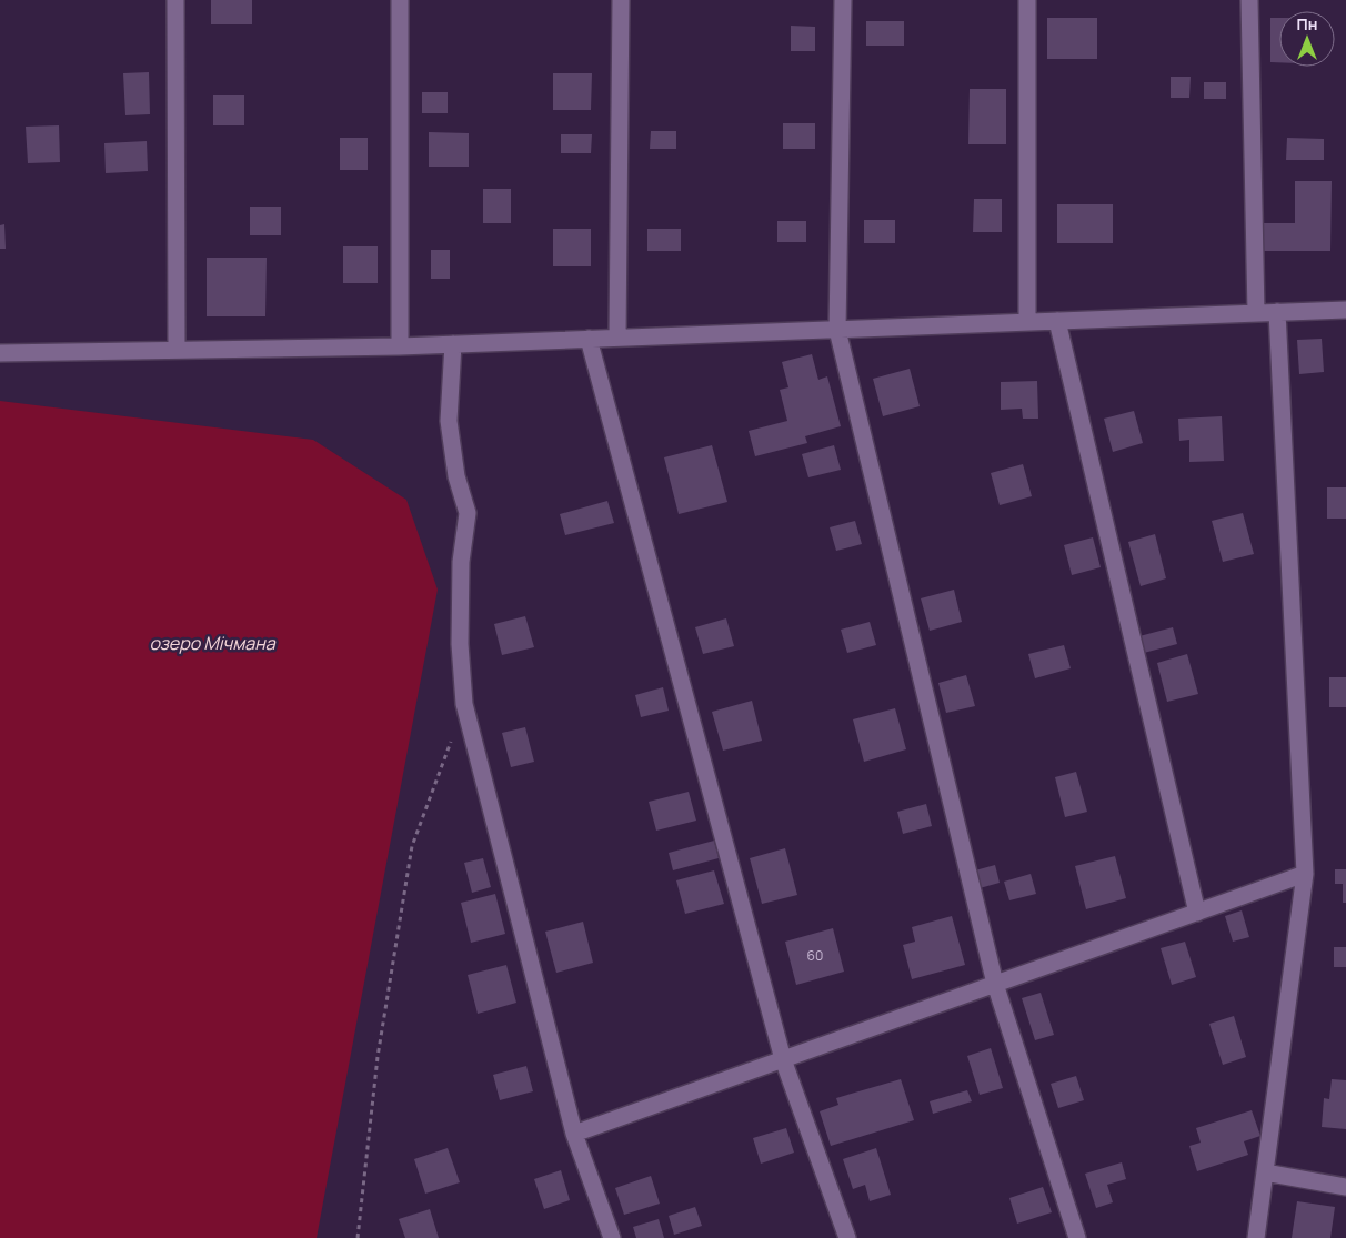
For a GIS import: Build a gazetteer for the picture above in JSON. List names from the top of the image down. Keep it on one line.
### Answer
{"water":["озеро Мічмана"],"house_numbers":["60"],"north":"top"}
